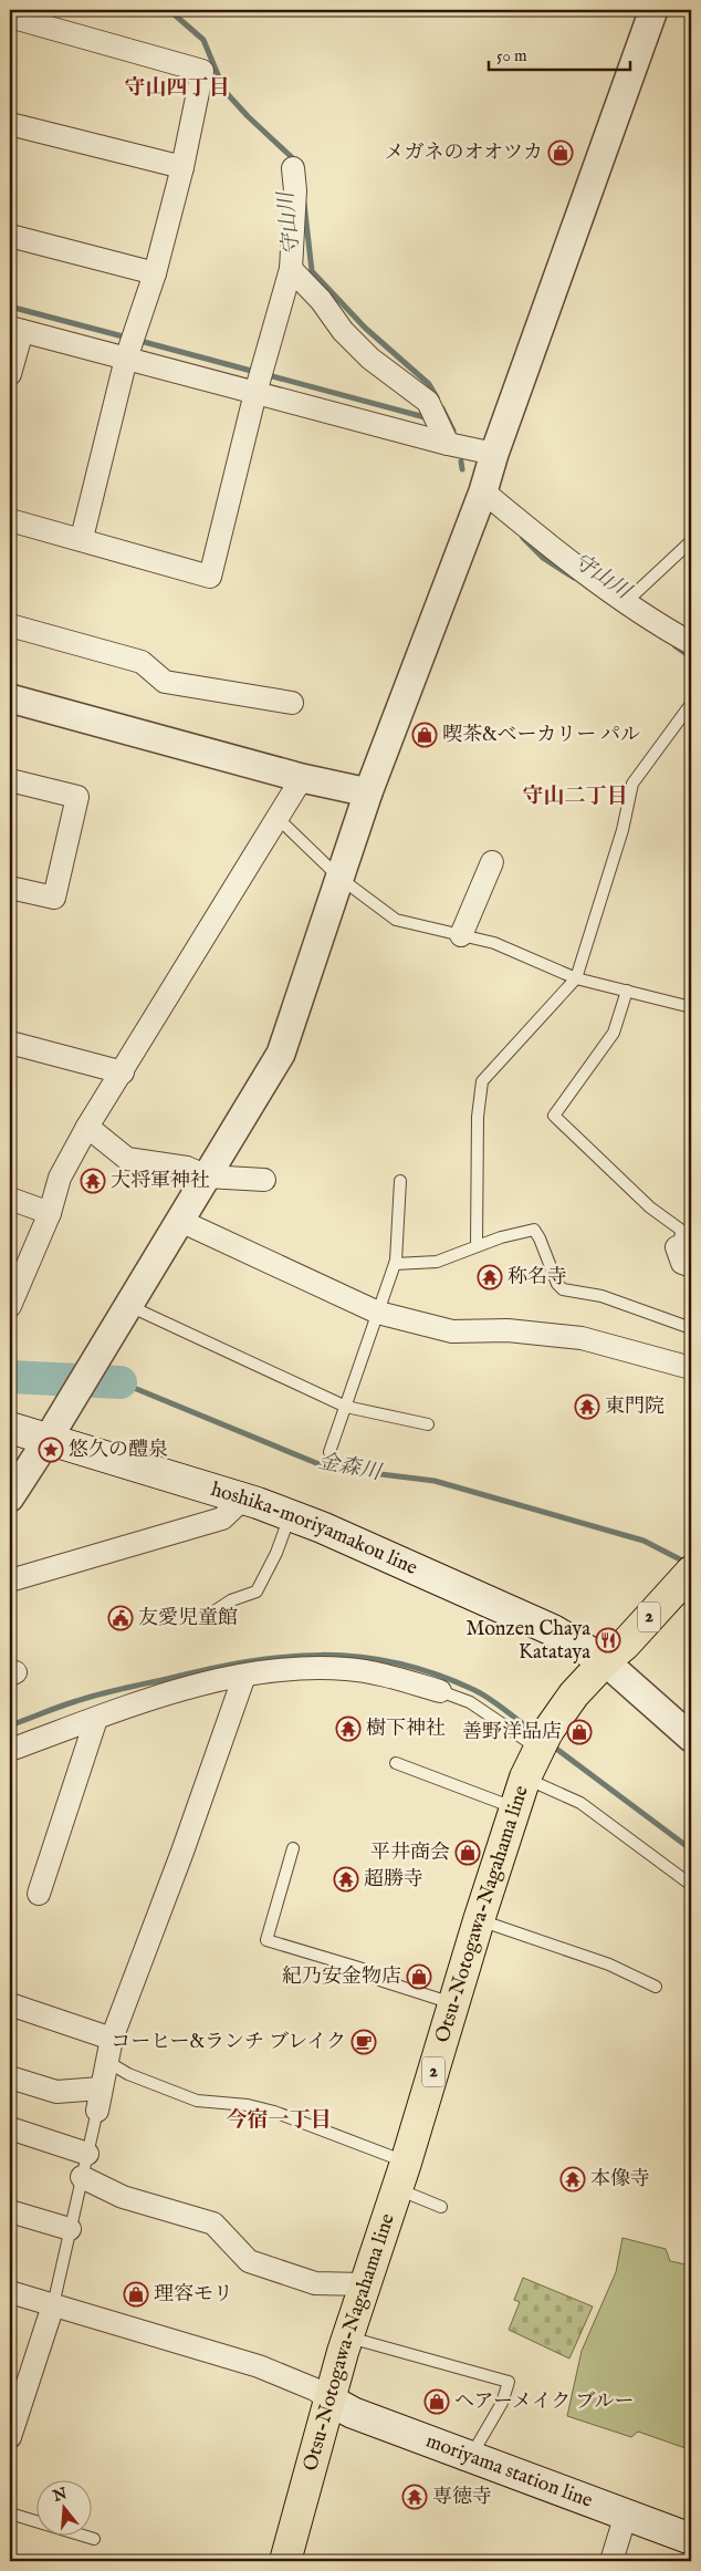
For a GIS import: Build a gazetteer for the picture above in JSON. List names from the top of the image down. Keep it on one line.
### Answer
{"streets":{"main road":["hoshika-moriyamakou line","2","Otsu-Notogawa-Nagahama line","moriyama station line"]},"crossings":[["hoshika-moriyamakou line","Otsu-Notogawa-Nagahama line"],["Otsu-Notogawa-Nagahama line","moriyama station line"]],"districts":["守山四丁目","守山二丁目","今宿一丁目"],"water":["守山川","金森川"],"places":{"shop":["メガネのオオツカ","喫茶&ベーカリー パル","善野洋品店","平井商会","紀乃安金物店","理容モリ","ヘアーメイク ブルー"],"temple":["大将軍神社","称名寺","東門院","樹下神社","超勝寺","本像寺","専徳寺"],"place":["悠久の醴泉"],"public building":["友愛児童館"],"restaurant":["Monzen Chaya Katataya"],"cafe":["コーヒー&ランチ ブレイク"]},"scale_bar":"50 m","north":"top"}
